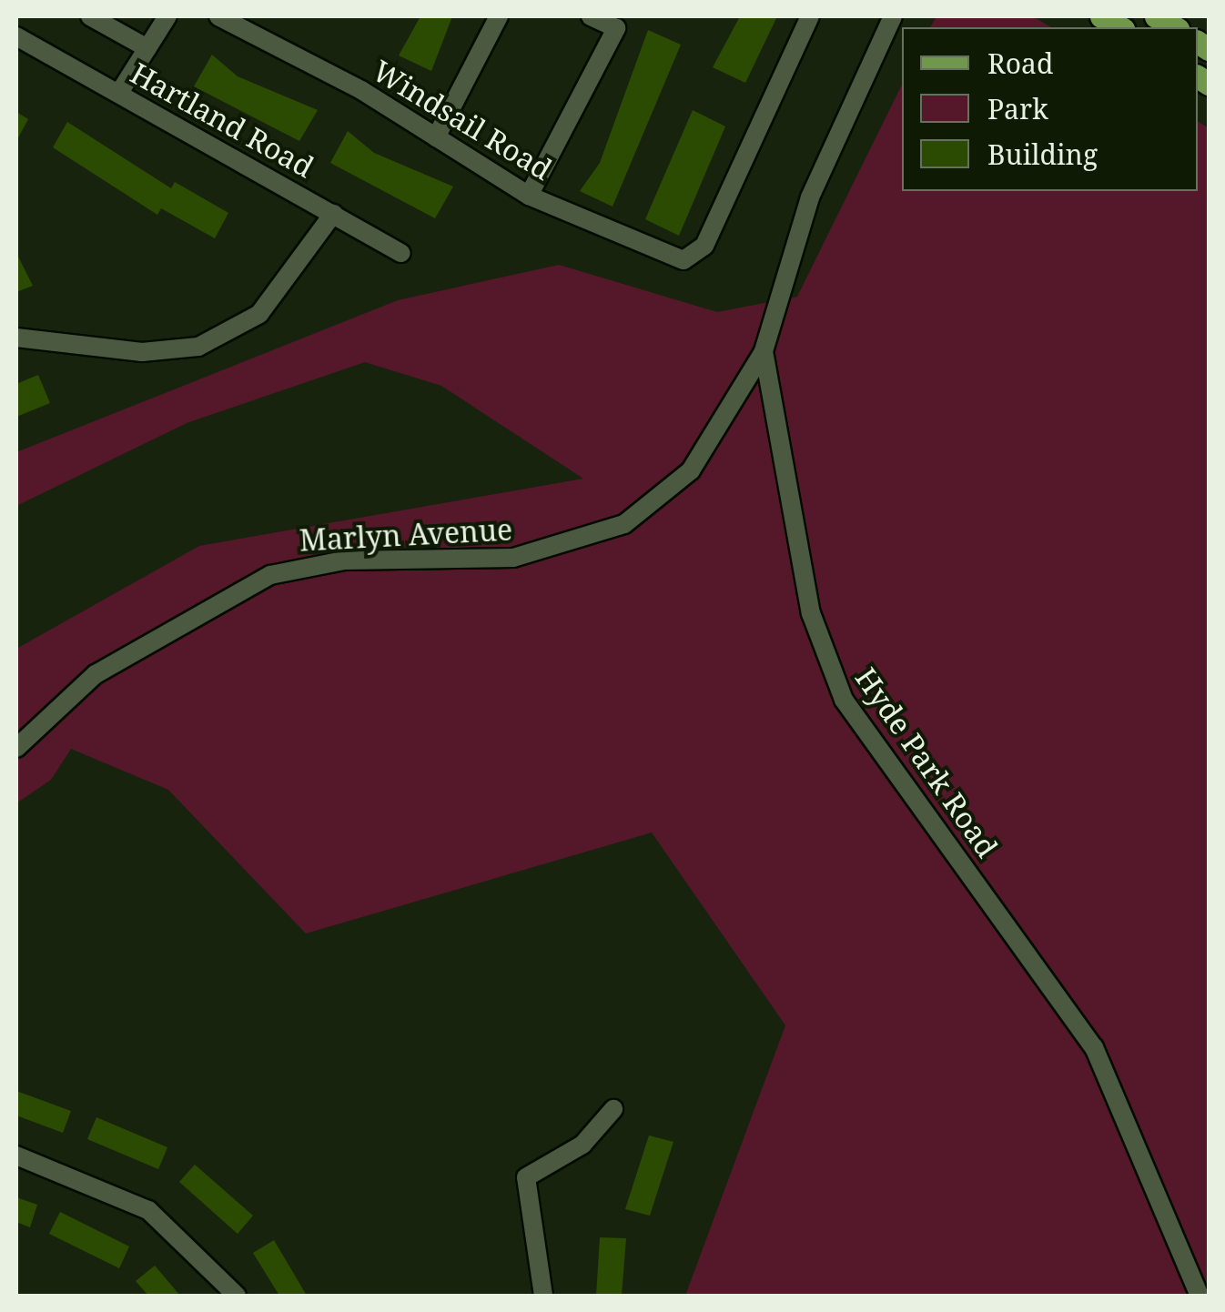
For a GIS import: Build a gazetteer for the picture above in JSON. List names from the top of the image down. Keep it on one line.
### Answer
{"streets":{"street":["Hartland Road","Windsail Road","Marlyn Avenue","Hyde Park Road"]},"crossings":[["Marlyn Avenue","Hyde Park Road"]],"legend":["Road","Park","Building"]}
